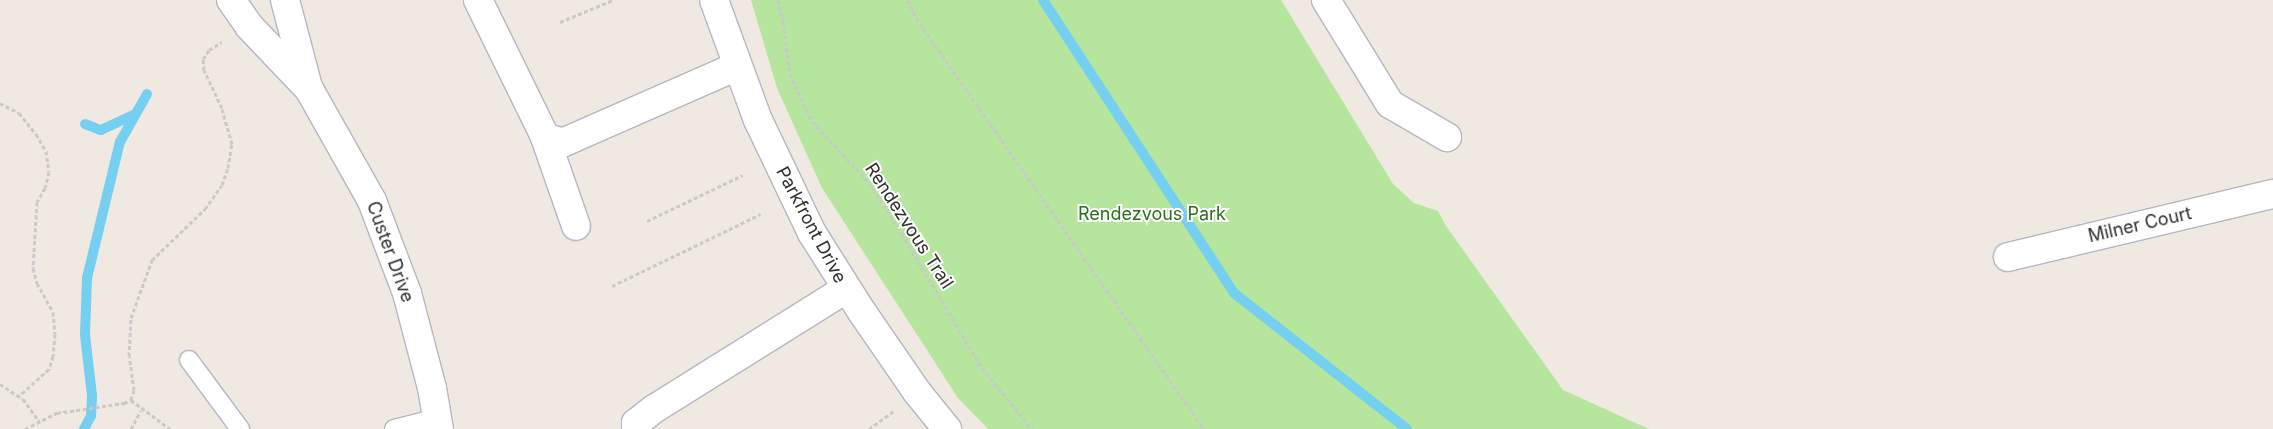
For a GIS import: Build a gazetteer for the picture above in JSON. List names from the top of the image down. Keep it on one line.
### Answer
{"streets":{"street":["Parkfront Drive","Milner Court","Custer Drive"],"path":["Rendezvous Trail"]},"parks":["Rendezvous Park"]}
